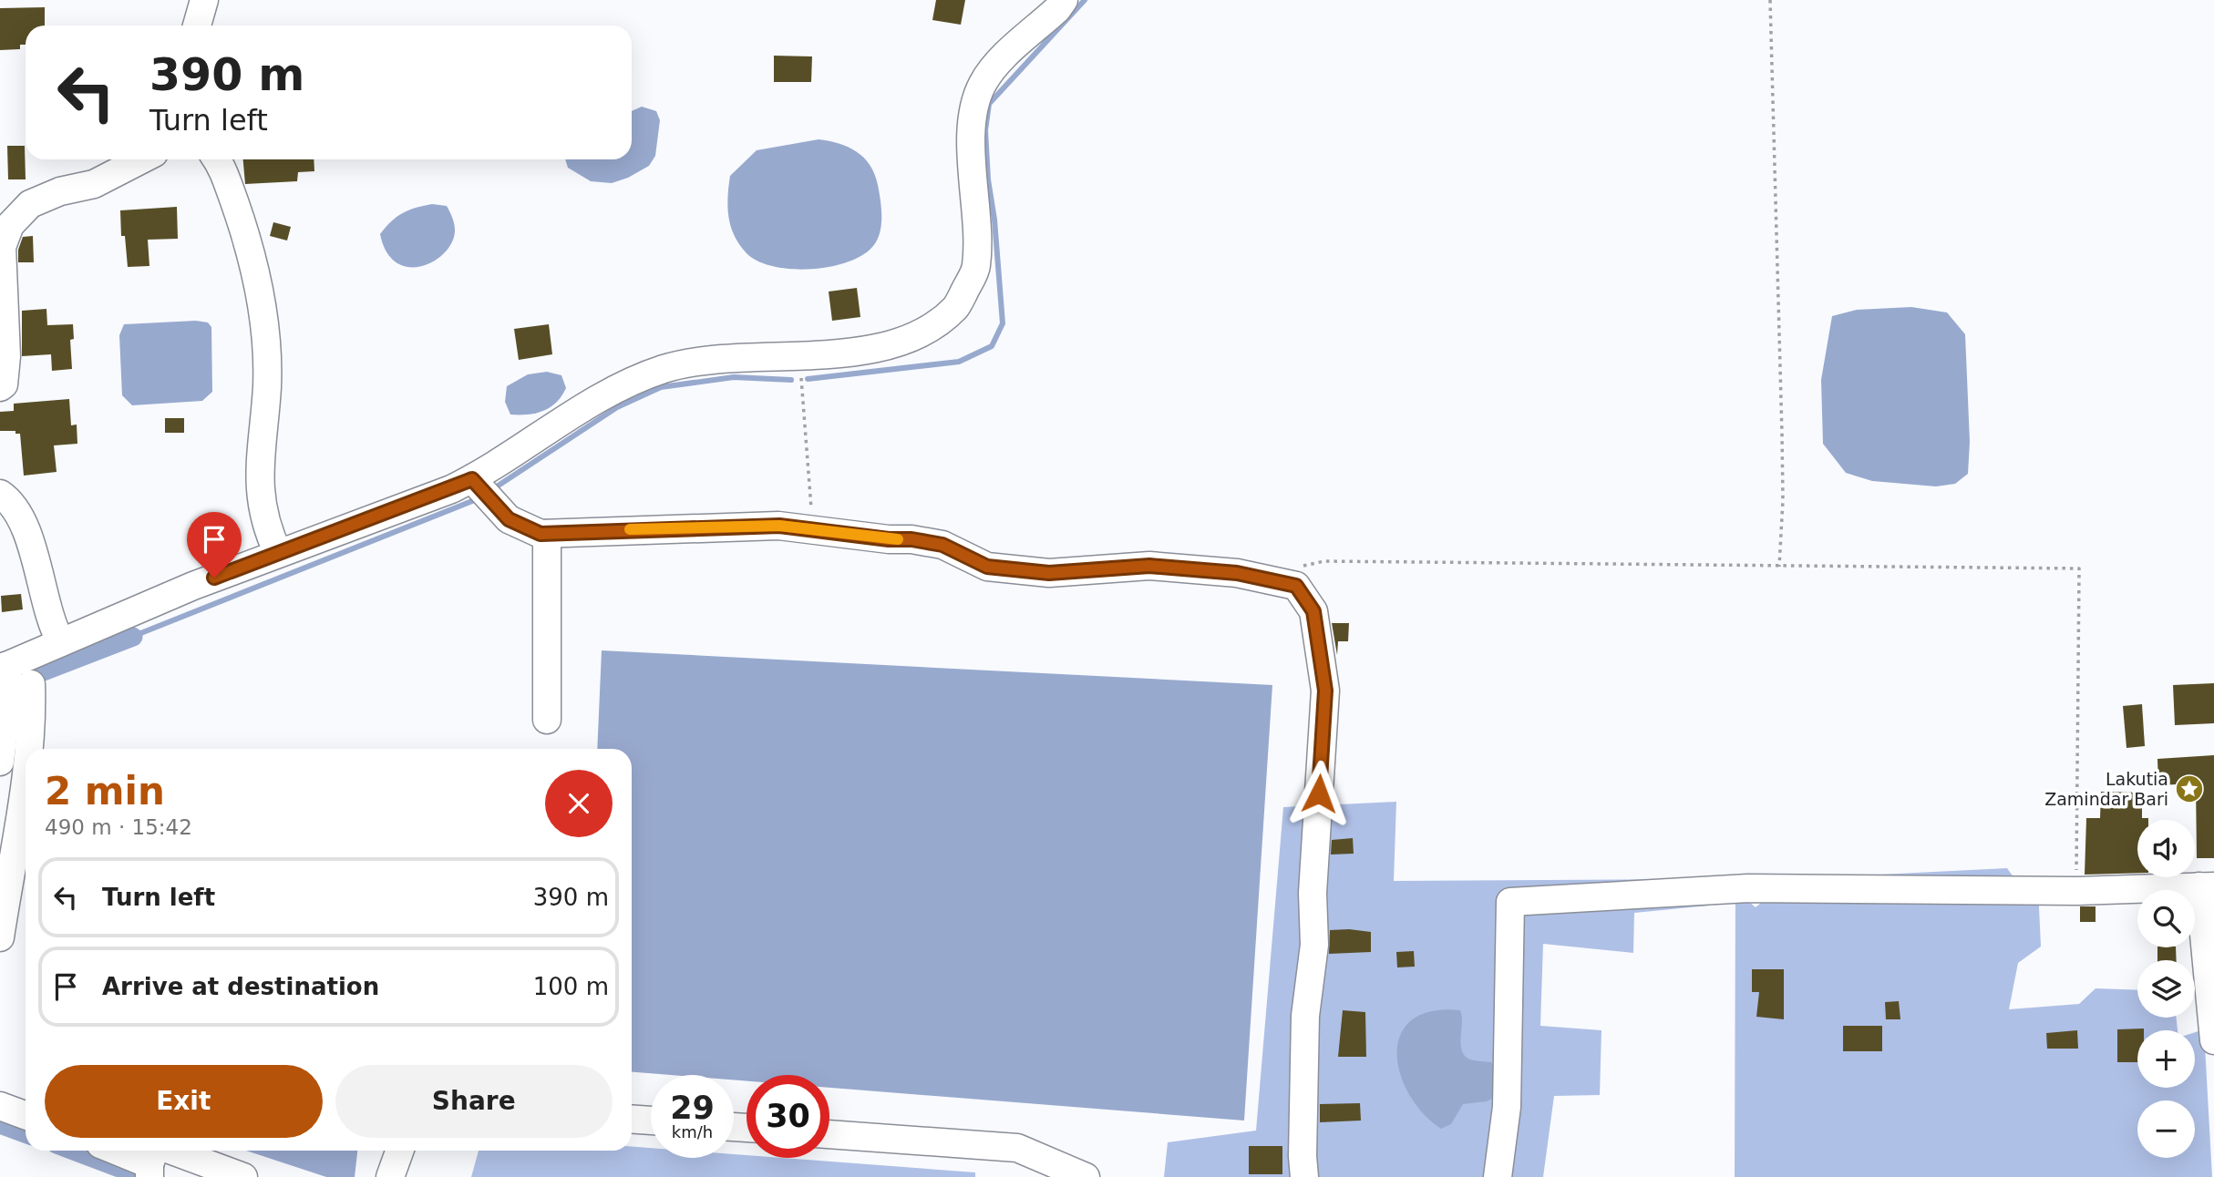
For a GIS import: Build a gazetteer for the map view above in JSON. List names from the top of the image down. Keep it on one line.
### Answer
{"places":{"place":["Lakutia Zamindar Bari"]},"page":{"turn":["390 m","Turn left"],"heading":["2 min","490 m · 15:42"],"map_buttons":["+","−"],"list":[{"name":"Turn left","value":"390 m"},{"name":"Arrive at destination","value":"100 m"}],"buttons":["Exit","Share"],"speed":"29 km/h","limit":"30"}}
